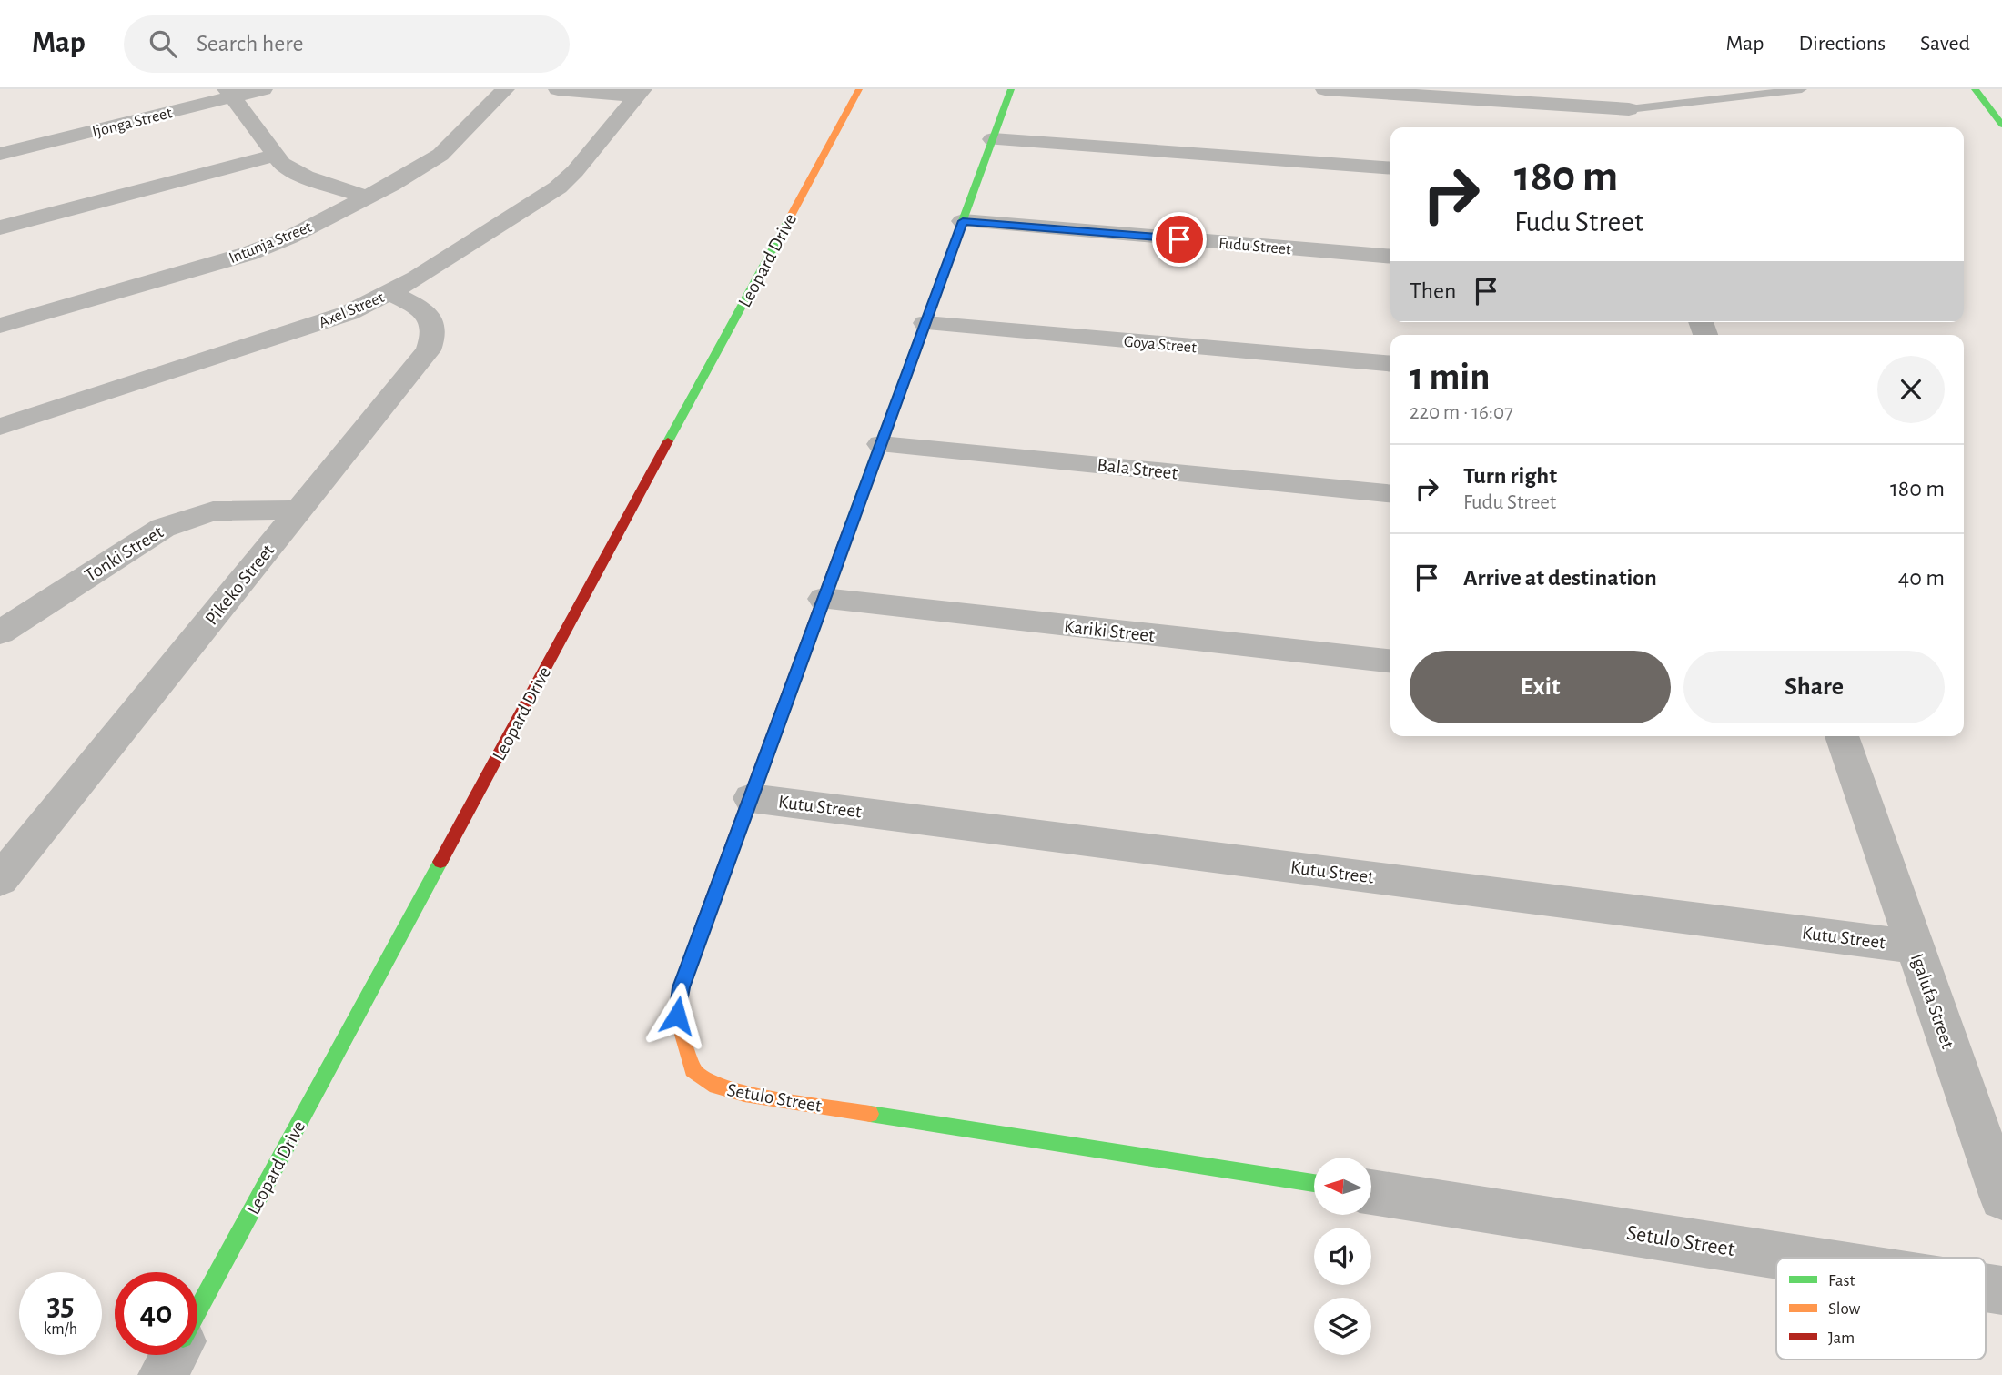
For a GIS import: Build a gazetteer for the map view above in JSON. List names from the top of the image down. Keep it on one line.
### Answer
{"streets":{"street":["Ijonga Street","Intunja Street","Fudu Street","Leopard Drive","Axel Street","Goya Street","Bala Street","Tonki Street","Pikeko Street","Kariki Street","Kutu Street","Igalufa Street","Setulo Street"]},"crossings":[["Fudu Street","Setulo Street"],["Axel Street","Pikeko Street"],["Goya Street","Setulo Street"],["Bala Street","Setulo Street"],["Tonki Street","Pikeko Street"],["Kariki Street","Setulo Street"],["Kutu Street","Igalufa Street"],["Kutu Street","Setulo Street"]],"legend":["Fast","Slow","Jam"],"north":"left","page":{"header":"Map","search":"Search here","nav":["Map","Directions","Saved"],"turn":["180 m","Fudu Street"],"then":"Then","heading":["1 min","220 m · 16:07"],"list":[{"name":"Turn right","note":"Fudu Street","value":"180 m"},{"name":"Arrive at destination","value":"40 m"}],"buttons":["Exit","Share"],"speed":"35 km/h","limit":"40"}}
